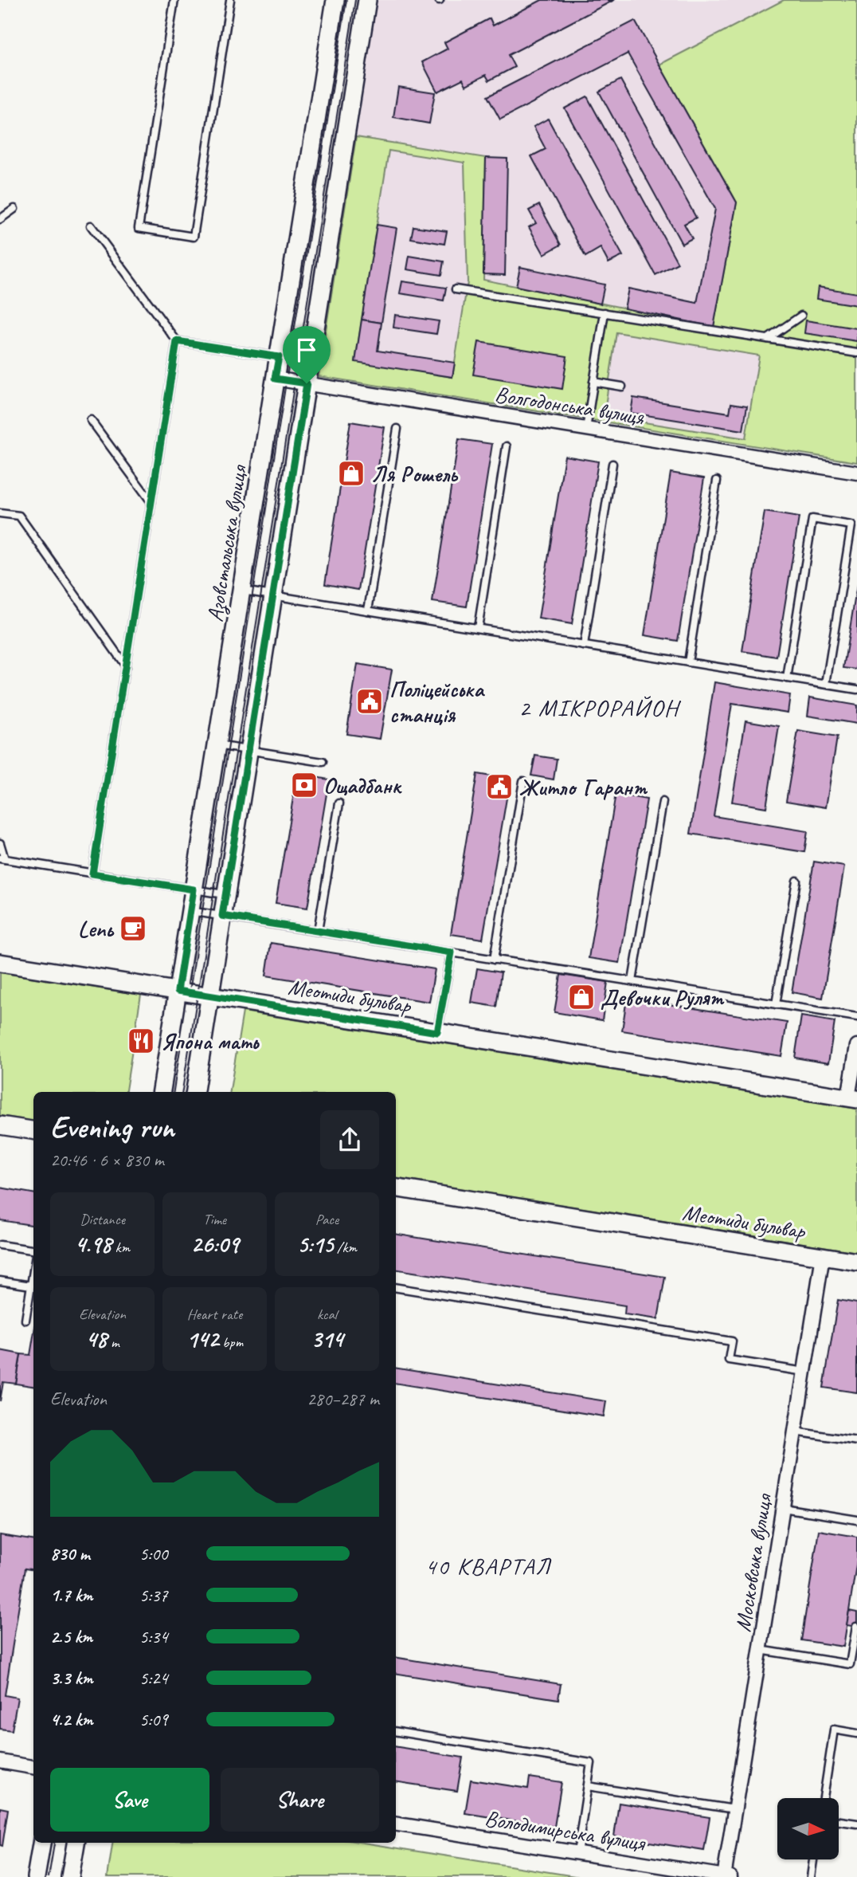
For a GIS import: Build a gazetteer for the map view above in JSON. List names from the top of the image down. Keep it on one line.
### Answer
{"streets":{"street":["Волгодонська вулиця","Азовстальська вулиця","Меотиди бульвар","Московська вулиця","Володимирська вулиця"]},"crossings":[["Волгодонська вулиця","Азовстальська вулиця"],["Азовстальська вулиця","Меотиди бульвар"],["Меотиди бульвар","Московська вулиця"],["Московська вулиця","Володимирська вулиця"]],"districts":["2 МІКРОРАЙОН","40 КВАРТАЛ"],"places":{"shop":["Ля Рошель","Девочки Рулят"],"public building":["Поліцейська станція","Житло Гарант"],"bank":["Ощадбанк"],"cafe":["Lenь"],"restaurant":["Япона мать"]},"north":"right","page":{"heading":["Evening run","20:46 · 6 × 830 m"],"stats":[["Distance","4.98 km"],["Time","26:09"],["Pace","5:15 /km"],["Elevation","48 m"],["Heart rate","142 bpm"],["kcal","314"]],"chart":["Elevation","280–287 m"],"list":[{"name":"830 m","note":"5:00"},{"name":"1.7 km","note":"5:37"},{"name":"2.5 km","note":"5:34"},{"name":"3.3 km","note":"5:24"},{"name":"4.2 km","note":"5:09"}],"buttons":["Save","Share"]}}
